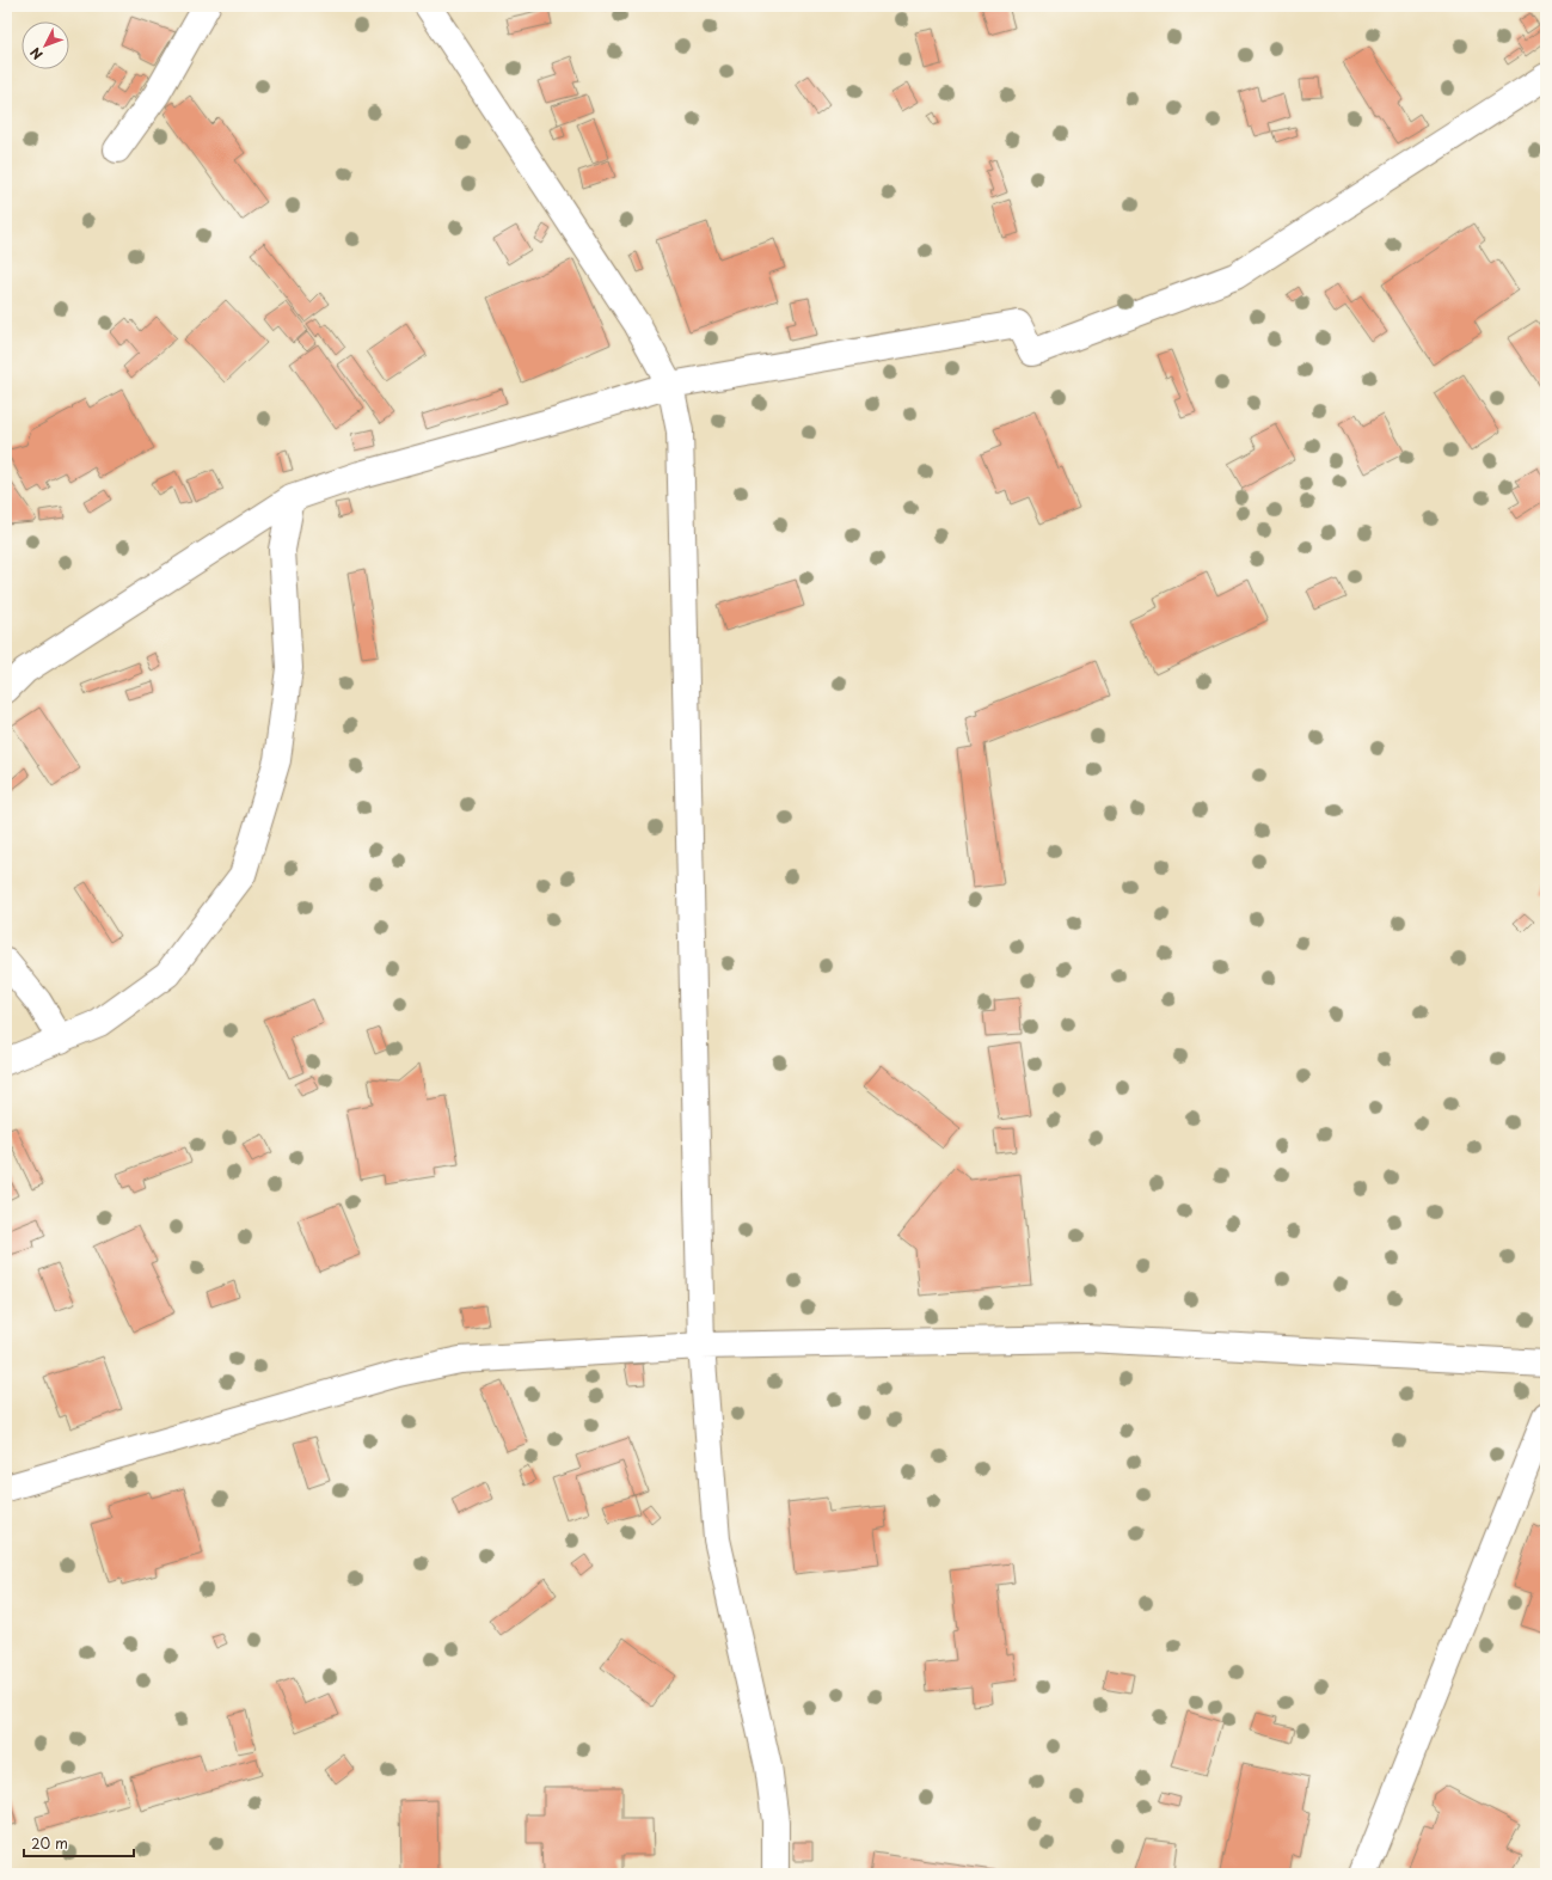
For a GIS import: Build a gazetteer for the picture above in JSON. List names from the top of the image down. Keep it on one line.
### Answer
{"scale_bar":"20 m","north":"bottom left"}
